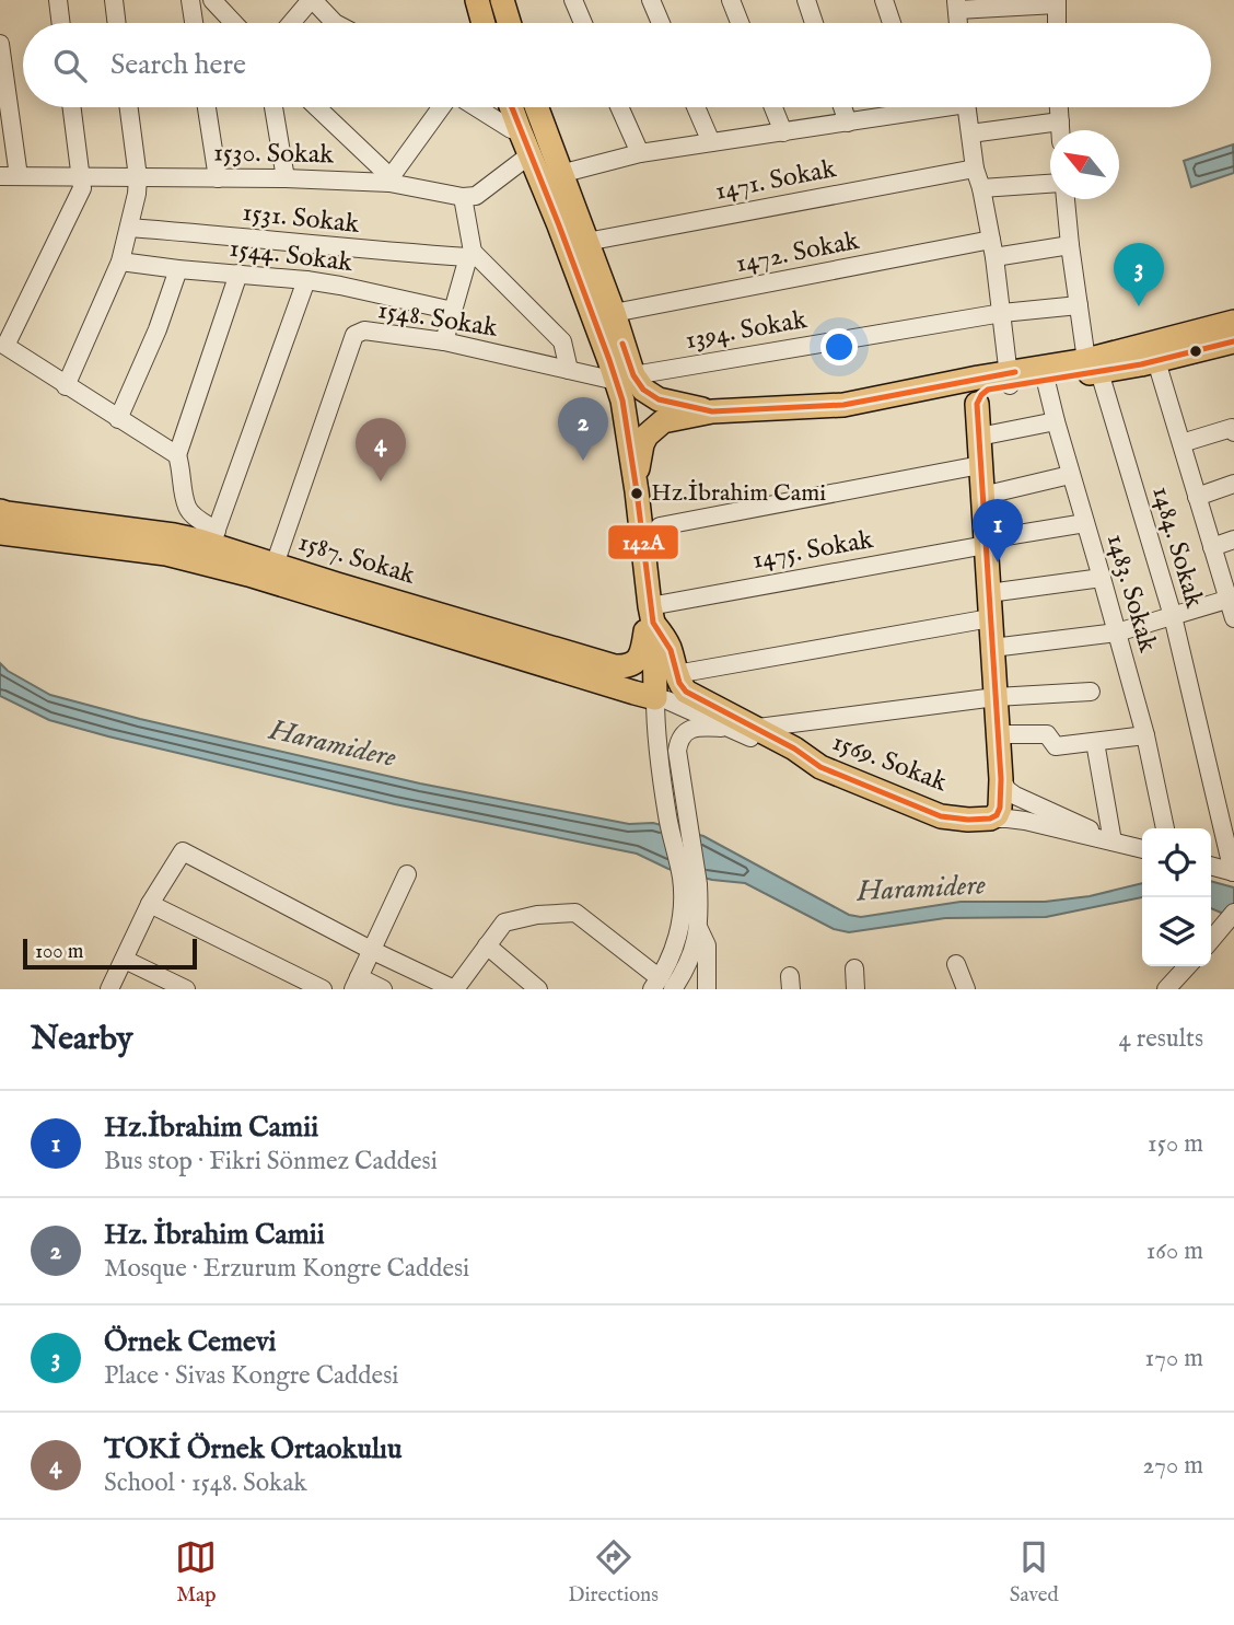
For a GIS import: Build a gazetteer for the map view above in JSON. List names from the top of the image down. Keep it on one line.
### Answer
{"streets":{"main road":["1587. Sokak","1569. Sokak"],"street":["1530. Sokak","1471. Sokak","1531. Sokak","1472. Sokak","1544. Sokak","1548. Sokak","1394. Sokak","1484. Sokak","1475. Sokak","1483. Sokak"]},"crossings":[["1472. Sokak","1484. Sokak"],["1548. Sokak","1394. Sokak"],["1548. Sokak","1587. Sokak"],["1394. Sokak","1484. Sokak"],["1475. Sokak","1587. Sokak"],["1475. Sokak","1483. Sokak"],["1587. Sokak","1569. Sokak"]],"water":["Haramidere"],"places":["Hz.İbrahim Cami"],"lines":["transit line 142A"],"scale_bar":"100 m","north":"top left","page":{"search":"Search here","pins":["3","2","4","1"],"scale":"100 m","heading":["Nearby","4 results"],"list":[{"mark":"1","name":"Hz.İbrahim Camii","note":"Bus stop · Fikri Sönmez Caddesi","value":"150 m"},{"mark":"2","name":"Hz. İbrahim Camii","note":"Mosque · Erzurum Kongre Caddesi","value":"160 m"},{"mark":"3","name":"Örnek Cemevi","note":"Place · Sivas Kongre Caddesi","value":"170 m"},{"mark":"4","name":"TOKİ Örnek Ortaokulıu","note":"School · 1548. Sokak","value":"270 m"}],"nav":["Map","Directions","Saved"]}}
